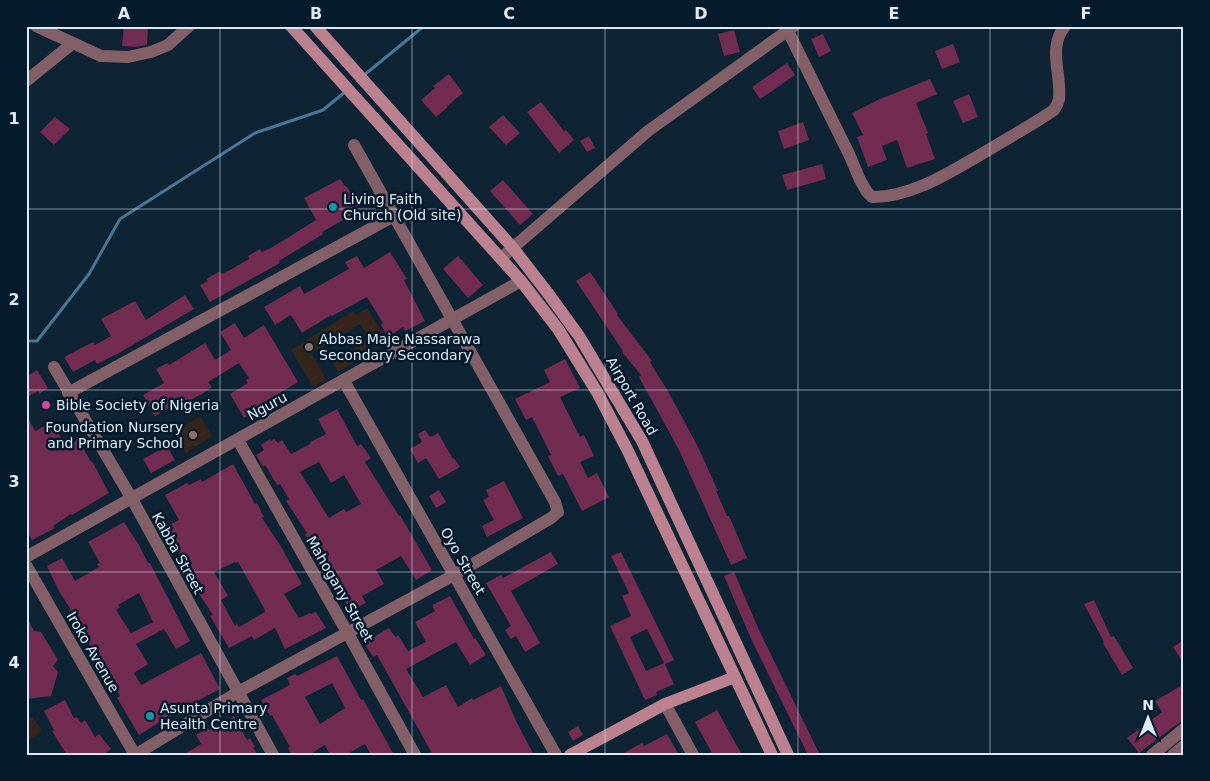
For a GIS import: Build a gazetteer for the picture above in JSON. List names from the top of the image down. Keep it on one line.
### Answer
{"streets":{"main road":["Airport Road"],"street":["Nguru","Kabba Street","Oyo Street","Mahogany Street","Iroko Avenue"]},"crossings":[["Airport Road","Nguru"],["Nguru","Kabba Street"],["Nguru","Oyo Street"],["Nguru","Mahogany Street"]],"places":["Living Faith Church (Old site)","Abbas Maje Nassarawa Secondary Secondary","Bible Society of Nigeria","Foundation Nursery and Primary School","Asunta Primary Health Centre"],"north":"top","grid":{"columns":["A","B","C","D","E","F"],"rows":["1","2","3","4"]}}
